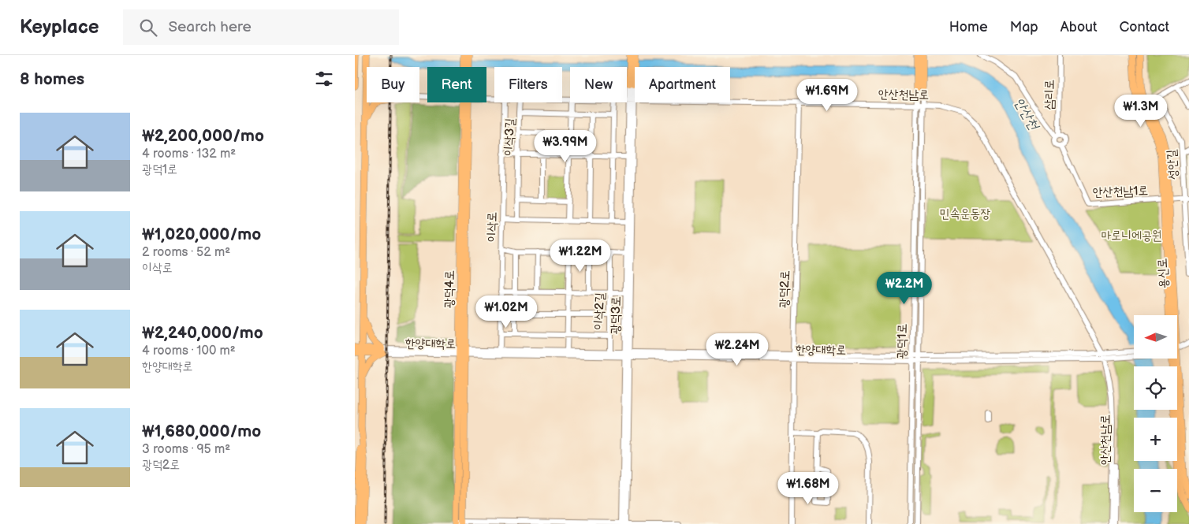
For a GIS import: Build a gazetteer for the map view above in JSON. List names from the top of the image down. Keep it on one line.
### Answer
{"streets":{"main road":["용신로","광덕4로","한양대학로"],"street":["안산천남로","삼리로","이삭3길","성안길","안산천남1로","이삭로","광덕2로","이삭2길","광덕3로","광덕1로"]},"crossings":[["안산천남로","광덕2로"],["안산천남로","광덕3로"],["안산천남로","광덕1로"],["안산천남로","한양대학로"],["삼리로","안산천남1로"],["안산천남1로","용신로"],["이삭로","이삭2길"],["이삭로","한양대학로"],["광덕4로","한양대학로"],["광덕2로","한양대학로"],["광덕3로","한양대학로"],["광덕1로","한양대학로"]],"water":["안산천"],"parks":["민속운동장","마로니에공원"],"north":"left","page":{"header":"Keyplace","search":"Search here","nav":["Home","Map","About","Contact"],"heading":"8 homes","chip":["Buy","Rent","Filters","New","Apartment"],"price":["₩1.69M","₩1.3M","₩3.99M","₩1.22M","₩2.2M","₩1.02M","₩2.24M","₩1.68M"],"list":[{"name":"₩2,200,000/mo","note":"4 rooms · 132 m² · 광덕1로"},{"name":"₩1,020,000/mo","note":"2 rooms · 52 m² · 이삭로"},{"name":"₩2,240,000/mo","note":"4 rooms · 100 m² · 한양대학로"},{"name":"₩1,680,000/mo","note":"3 rooms · 95 m² · 광덕2로"}],"map_buttons":["+","−"]}}
